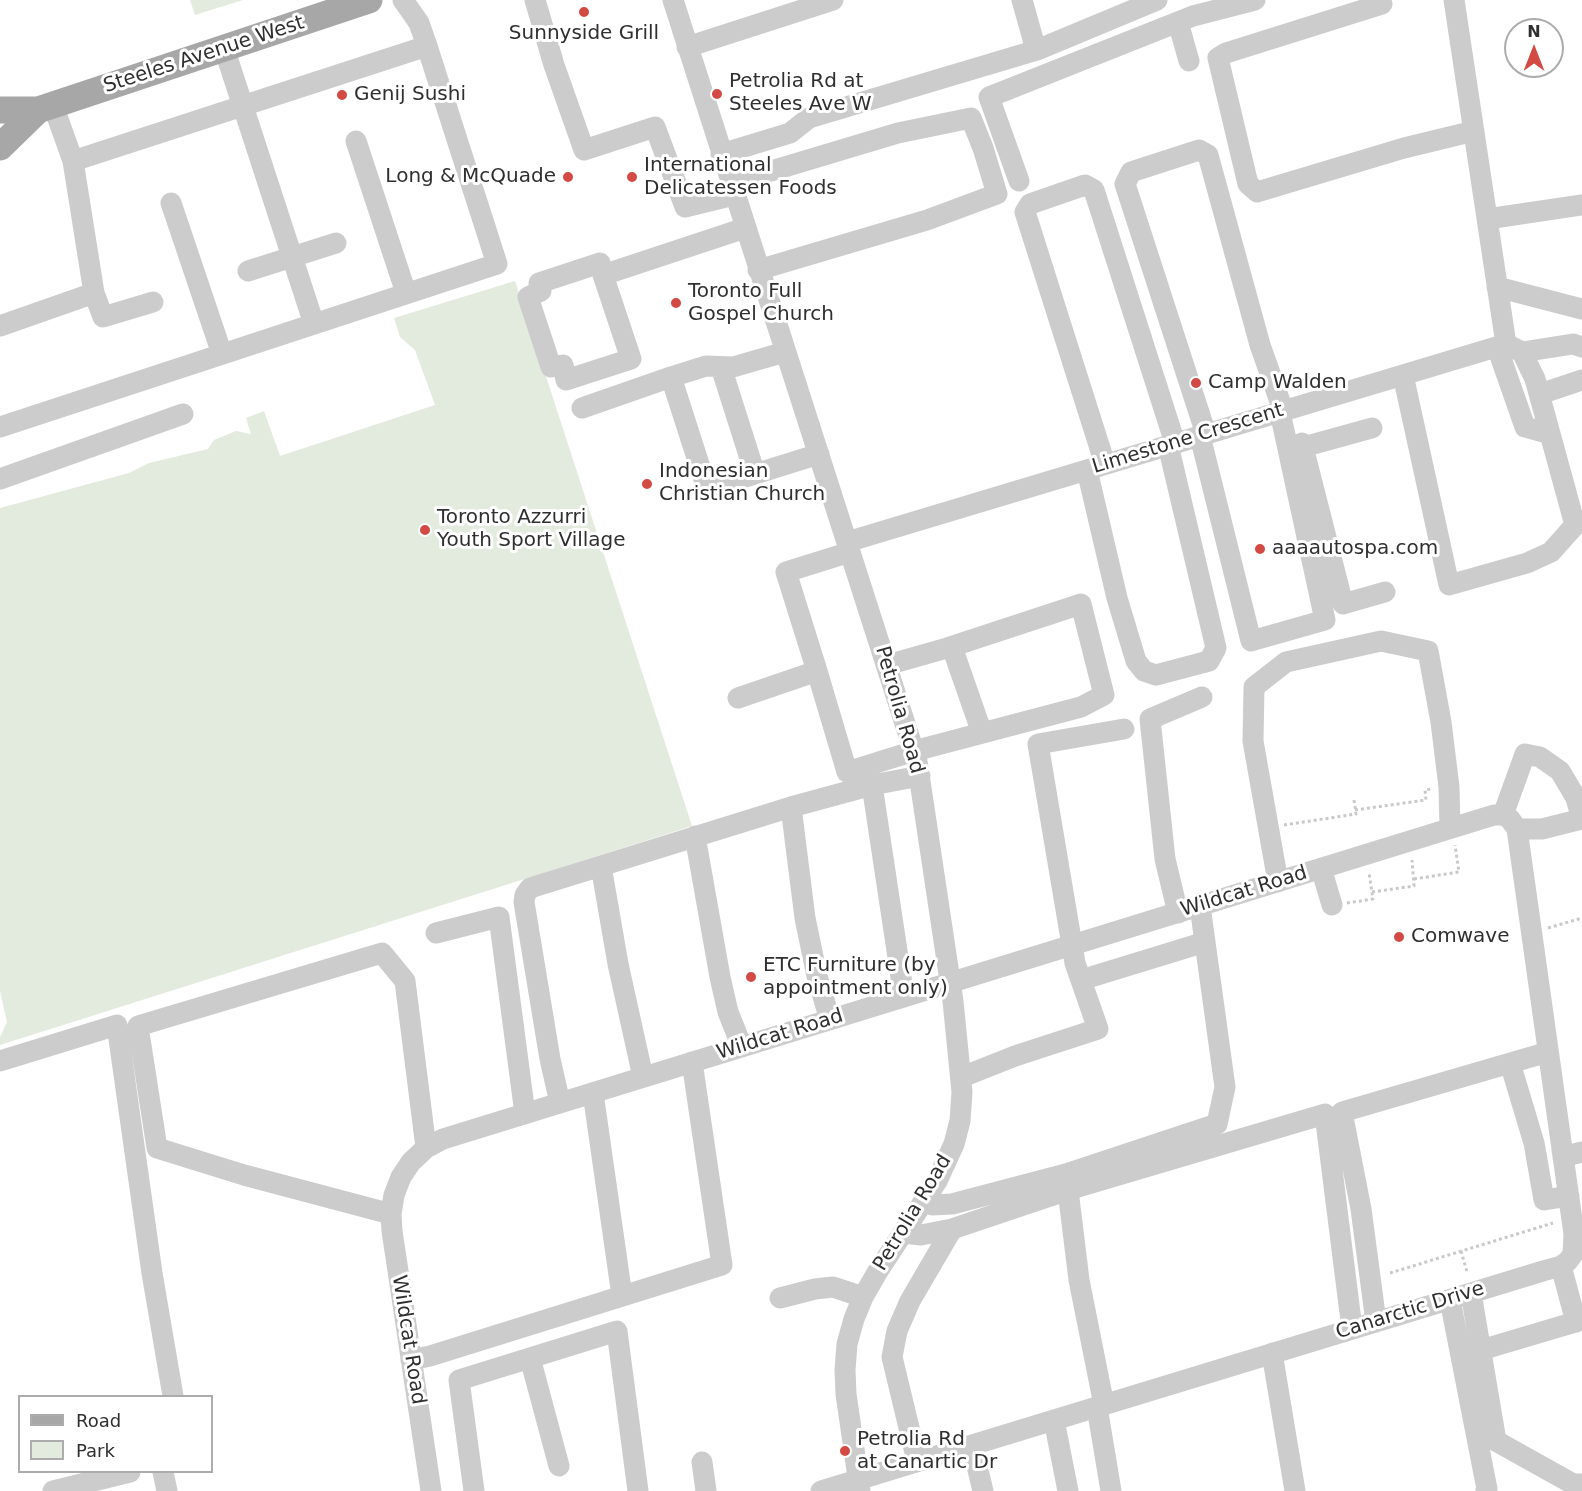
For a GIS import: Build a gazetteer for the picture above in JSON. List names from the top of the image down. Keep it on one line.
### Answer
{"streets":{"main road":["Steeles Avenue West"],"street":["Limestone Crescent","Petrolia Road","Wildcat Road","Canarctic Drive"]},"crossings":[["Limestone Crescent","Petrolia Road"],["Petrolia Road","Wildcat Road"],["Petrolia Road","Canarctic Drive"]],"places":["Sunnyside Grill","Petrolia Rd at Steeles Ave W","Genij Sushi","Long & McQuade","International Delicatessen Foods","Toronto Full Gospel Church","Camp Walden","Indonesian Christian Church","Toronto Azzurri Youth Sport Village","aaaautospa.com","Comwave","ETC Furniture (by appointment only)","Petrolia Rd at Canartic Dr"],"legend":["Road","Park"],"north":"top"}
